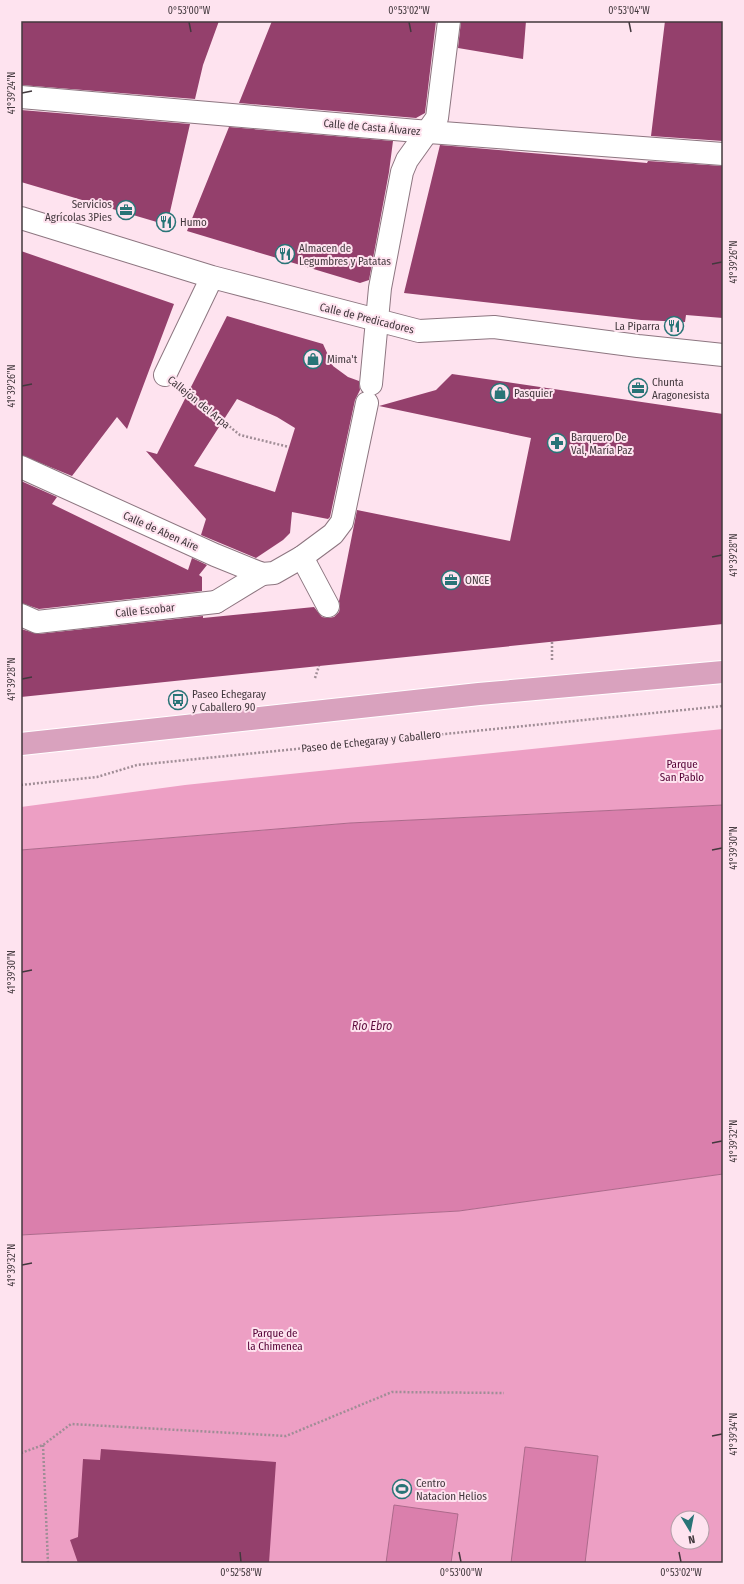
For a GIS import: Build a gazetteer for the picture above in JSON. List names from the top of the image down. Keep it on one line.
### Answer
{"streets":{"street":["Calle de Casta Álvarez","Calle de Predicadores","Callejón del Arpa","Calle de Aben Aire","Calle Escobar"],"path":["Paseo de Echegaray y Caballero"]},"crossings":[["Calle de Predicadores","Callejón del Arpa"],["Calle de Aben Aire","Calle Escobar"]],"water":["Río Ebro"],"parks":["Parque San Pablo","Parque de la Chimenea"],"places":{"office":["Servicios Agrícolas 3Pies","Chunta Aragonesista","ONCE"],"restaurant":["Humo","Almacen de Legumbres y Patatas","La Piparra"],"shop":["Mima't","Pasquier"],"pharmacy":["Barquero De Val, María Paz"],"bus stop":["Paseo Echegaray y Caballero 90"],"sports":["Centro Natacion Helios"]},"north":"bottom","coordinates":["0°53'00\"W","0°53'02\"W","0°53'04\"W","41°39'24\"N","41°39'26\"N","41°39'28\"N","41°39'30\"N","41°39'32\"N","41°39'34\"N","0°52'58\"W"]}
